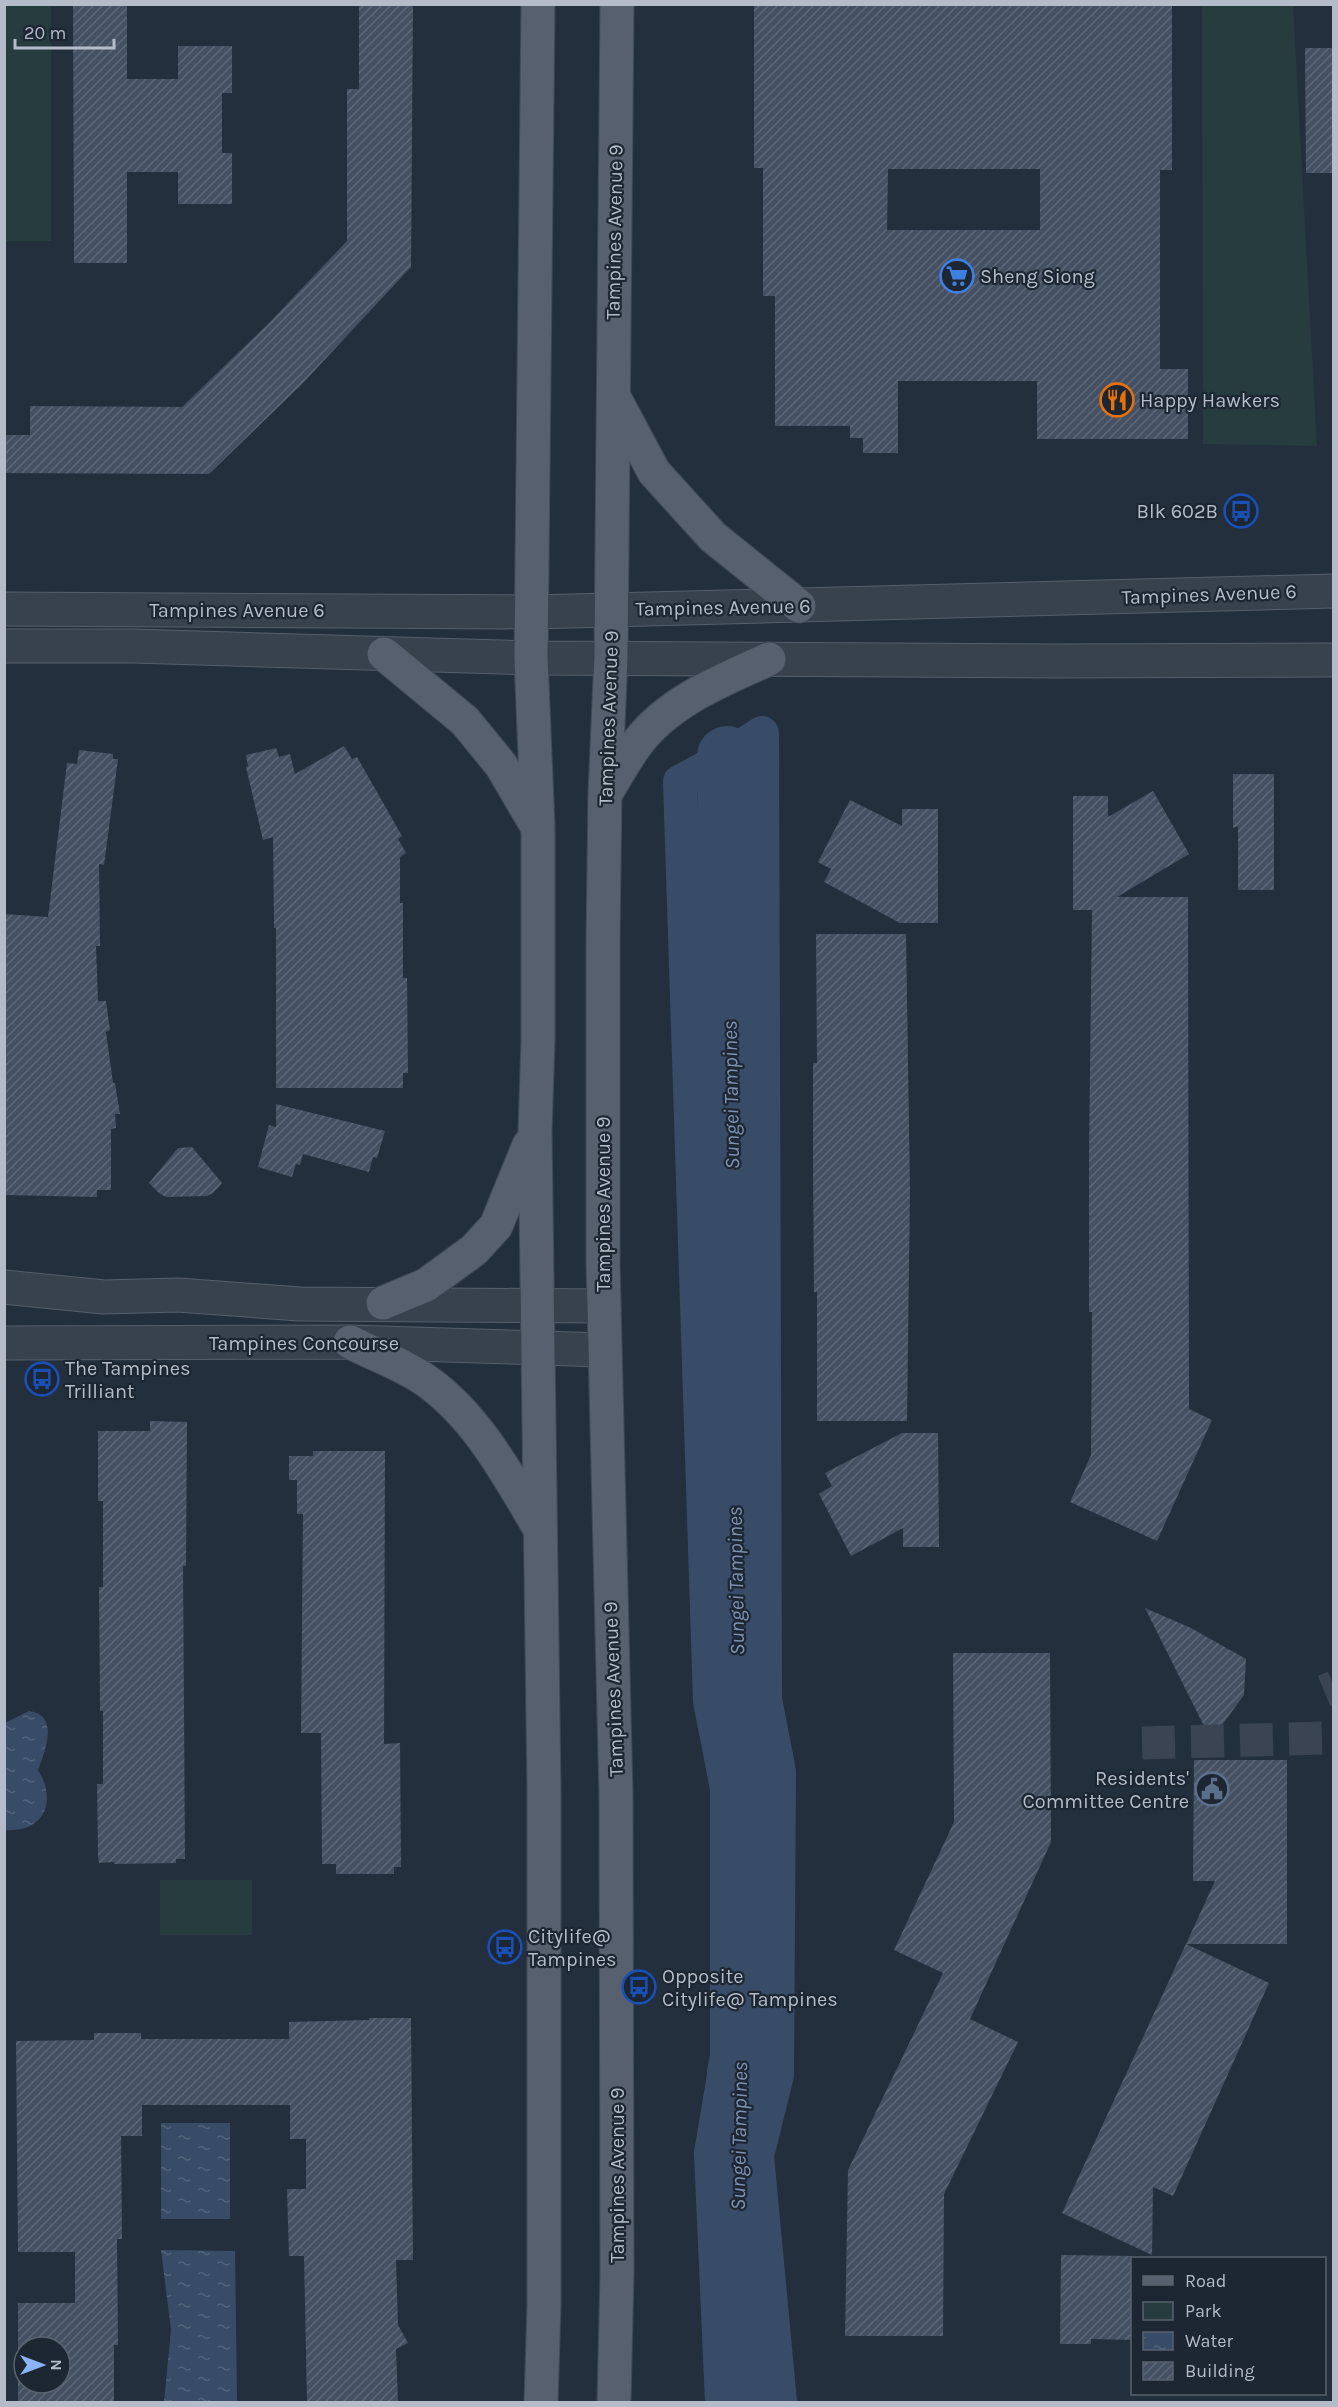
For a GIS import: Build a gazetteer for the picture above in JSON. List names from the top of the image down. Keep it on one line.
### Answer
{"streets":{"main road":["Tampines Avenue 9"],"street":["Tampines Avenue 6","Tampines Concourse"]},"crossings":[["Tampines Avenue 9","Tampines Avenue 6"],["Tampines Avenue 9","Tampines Concourse"]],"water":["Sungei Tampines"],"places":{"supermarket":["Sheng Siong"],"restaurant":["Happy Hawkers"],"bus stop":["Blk 602B","The Tampines Trilliant","Citylife@ Tampines","Opposite Citylife@ Tampines"],"public building":["Residents' Committee Centre"]},"legend":["Road","Park","Water","Building"],"scale_bar":"20 m","north":"right"}
